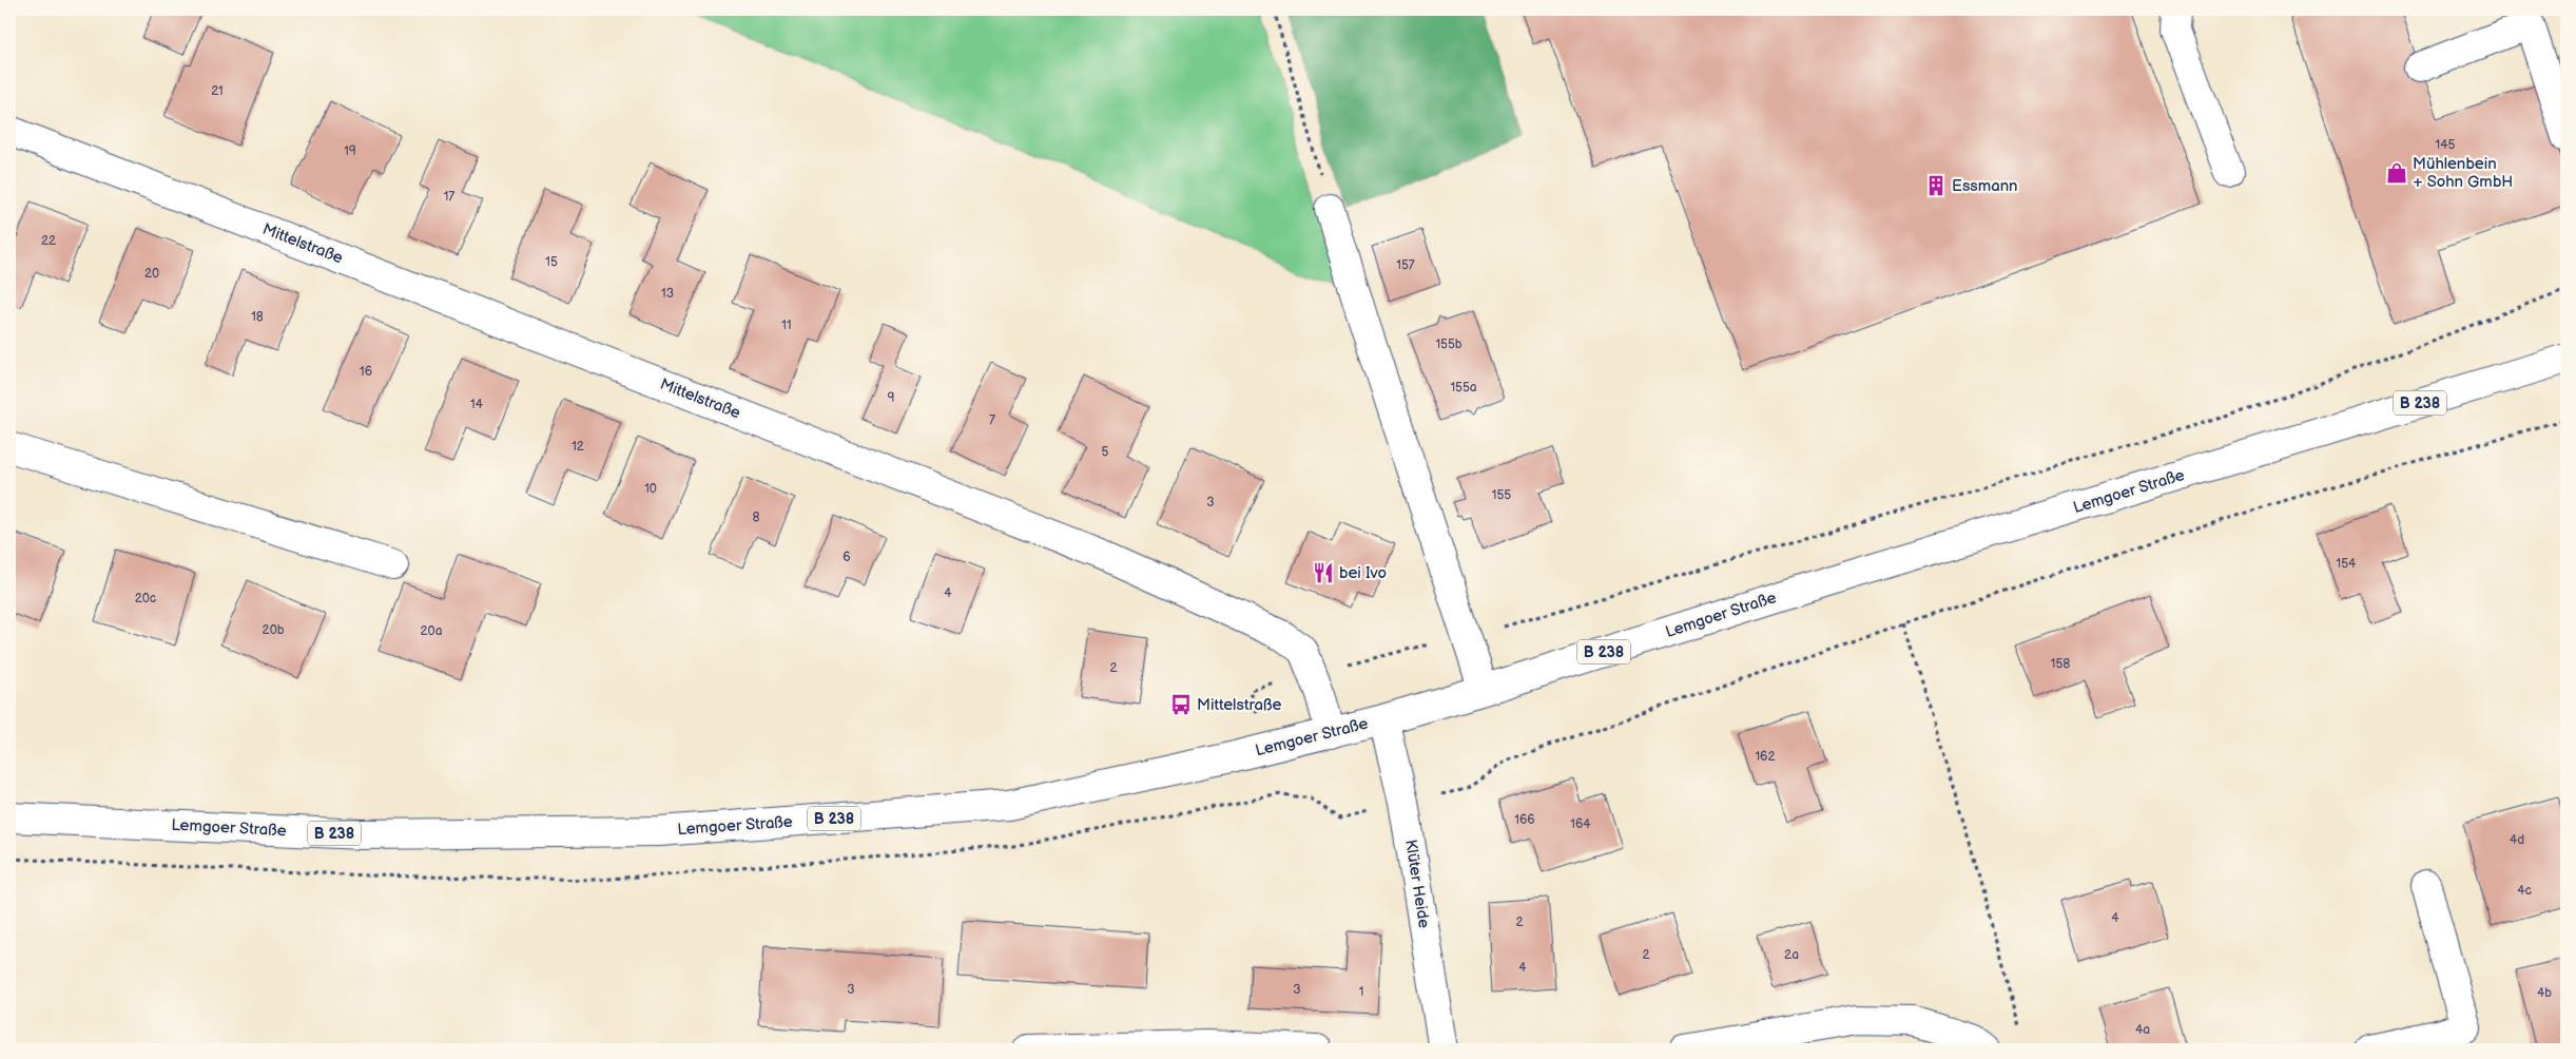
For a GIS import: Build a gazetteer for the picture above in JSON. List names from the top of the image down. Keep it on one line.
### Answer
{"streets":{"street":["Mittelstraße","B 238","Lemgoer Straße","Klüter Heide"]},"crossings":[["Mittelstraße","Lemgoer Straße"],["Lemgoer Straße","Klüter Heide"]],"places":{"shop":["Mühlenbein + Sohn GmbH"],"building":["Essmann"],"restaurant":["bei Ivo"],"bus stop":["Mittelstraße"]},"house_numbers":["21","145","19","17","22","15","157","20","13","18","11","155b","16","155a","9","14","7","12","5","10","155","3","8","6","154","4","20c","20b","20a","158","2","162","166","164","4d","4c","4","2","2","2a","4","3","3","1","4b","4a"]}
